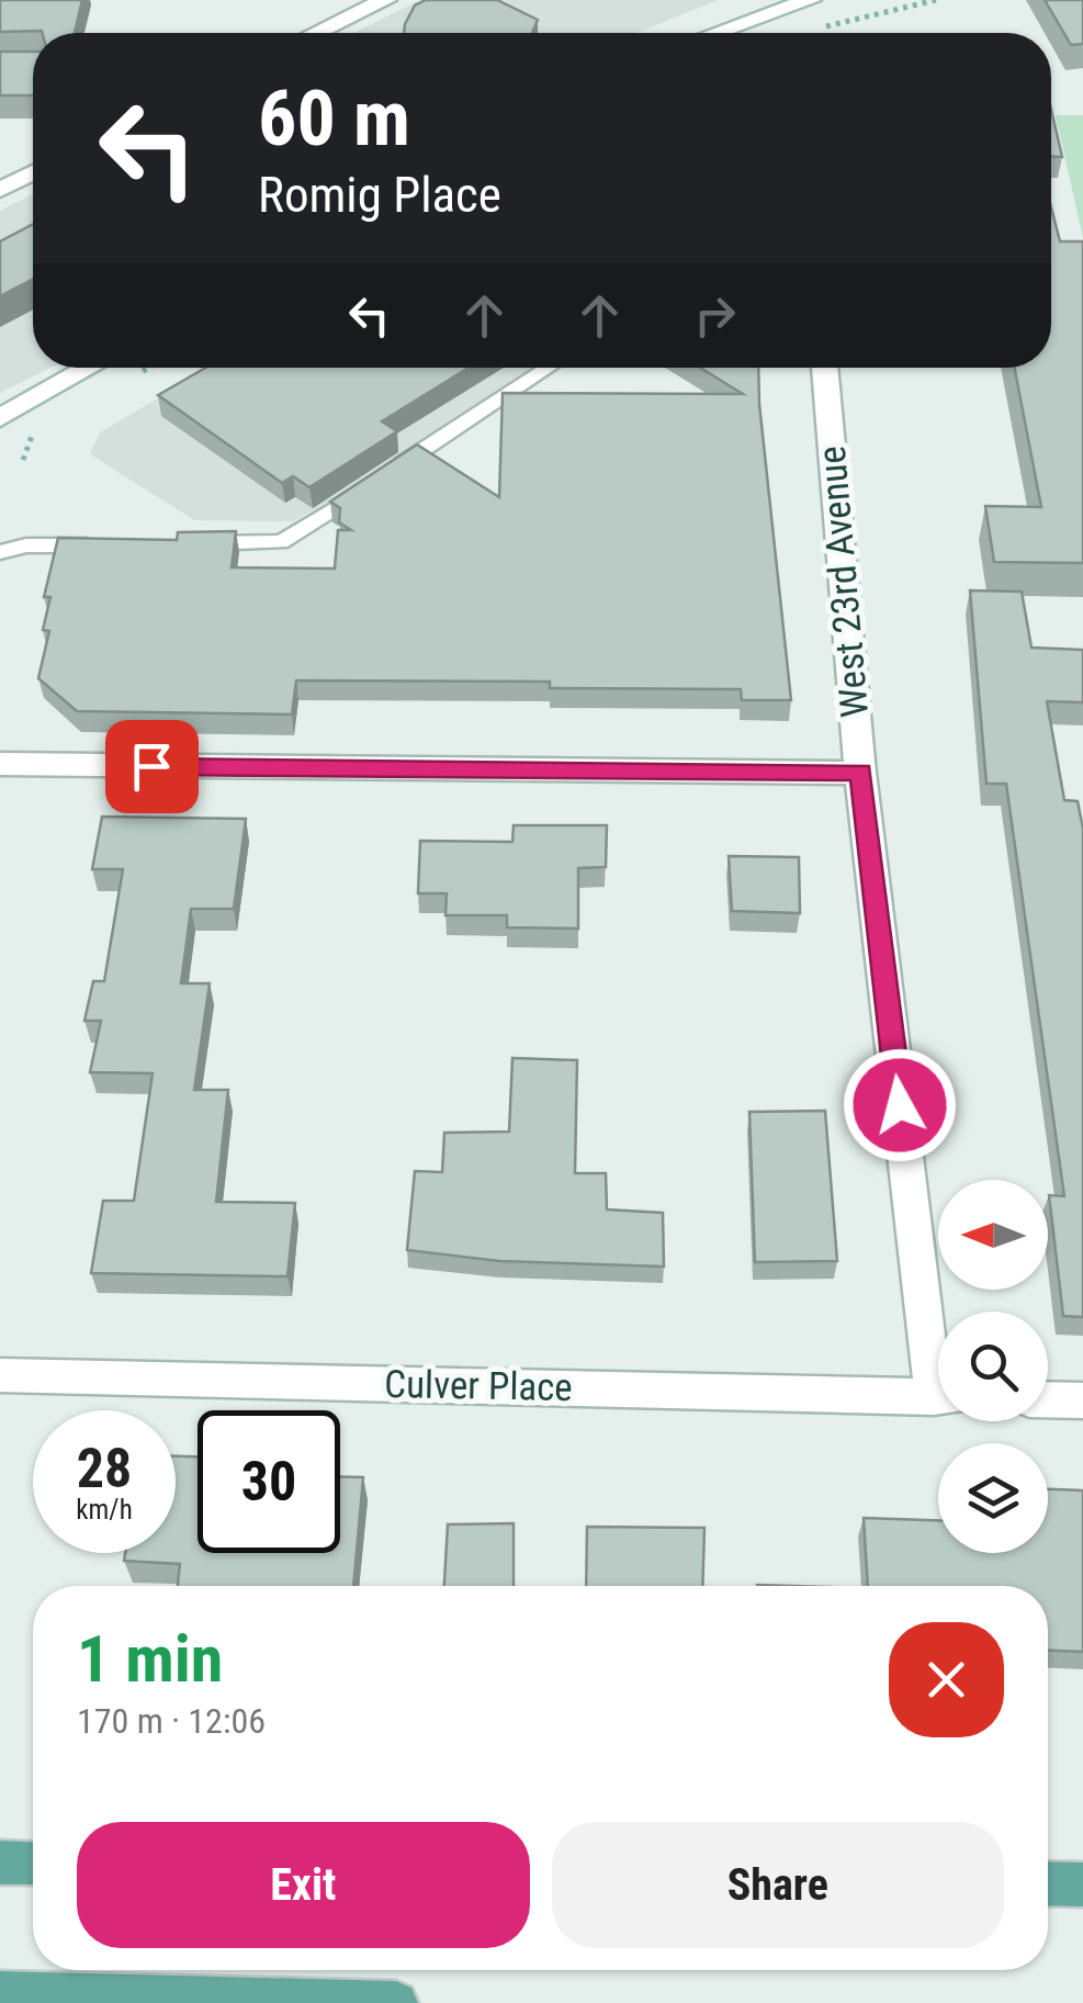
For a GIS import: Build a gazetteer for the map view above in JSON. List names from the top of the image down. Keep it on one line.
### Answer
{"streets":{"street":["West 23rd Avenue","Culver Place"]},"north":"left","page":{"turn":["60 m","Romig Place"],"speed":"28 km/h","limit":"30","heading":["1 min","170 m · 12:06"],"buttons":["Exit","Share"]}}
